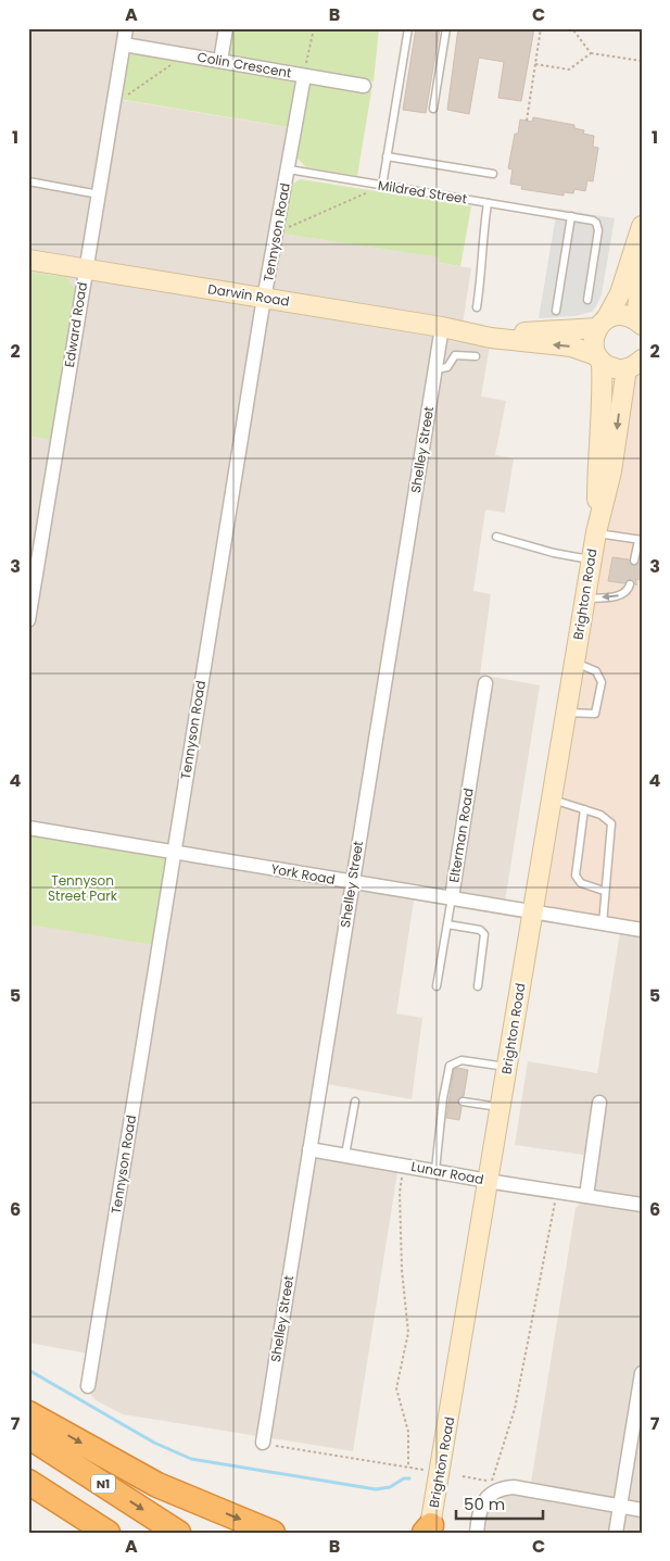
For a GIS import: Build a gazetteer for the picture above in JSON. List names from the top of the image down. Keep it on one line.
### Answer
{"streets":{"highway":["N1"],"main road":["Darwin Road","Brighton Road"],"street":["Colin Crescent","Tennyson Road","Edward Road","Shelley Street","Elterman Road","York Road","Lunar Road"],"lane":["Mildred Street"]},"crossings":[["Colin Crescent","Tennyson Road"],["Colin Crescent","Edward Road"],["Mildred Street","Tennyson Road"],["Tennyson Road","Darwin Road"],["Tennyson Road","York Road"],["Darwin Road","Edward Road"],["Darwin Road","Shelley Street"],["Darwin Road","Brighton Road"],["Shelley Street","York Road"],["Shelley Street","Lunar Road"],["Brighton Road","York Road"],["Brighton Road","Lunar Road"],["Elterman Road","York Road"]],"parks":["Tennyson Street Park"],"scale_bar":"50 m","grid":{"columns":["A","B","C"],"rows":["1","2","3","4","5","6","7"]}}
